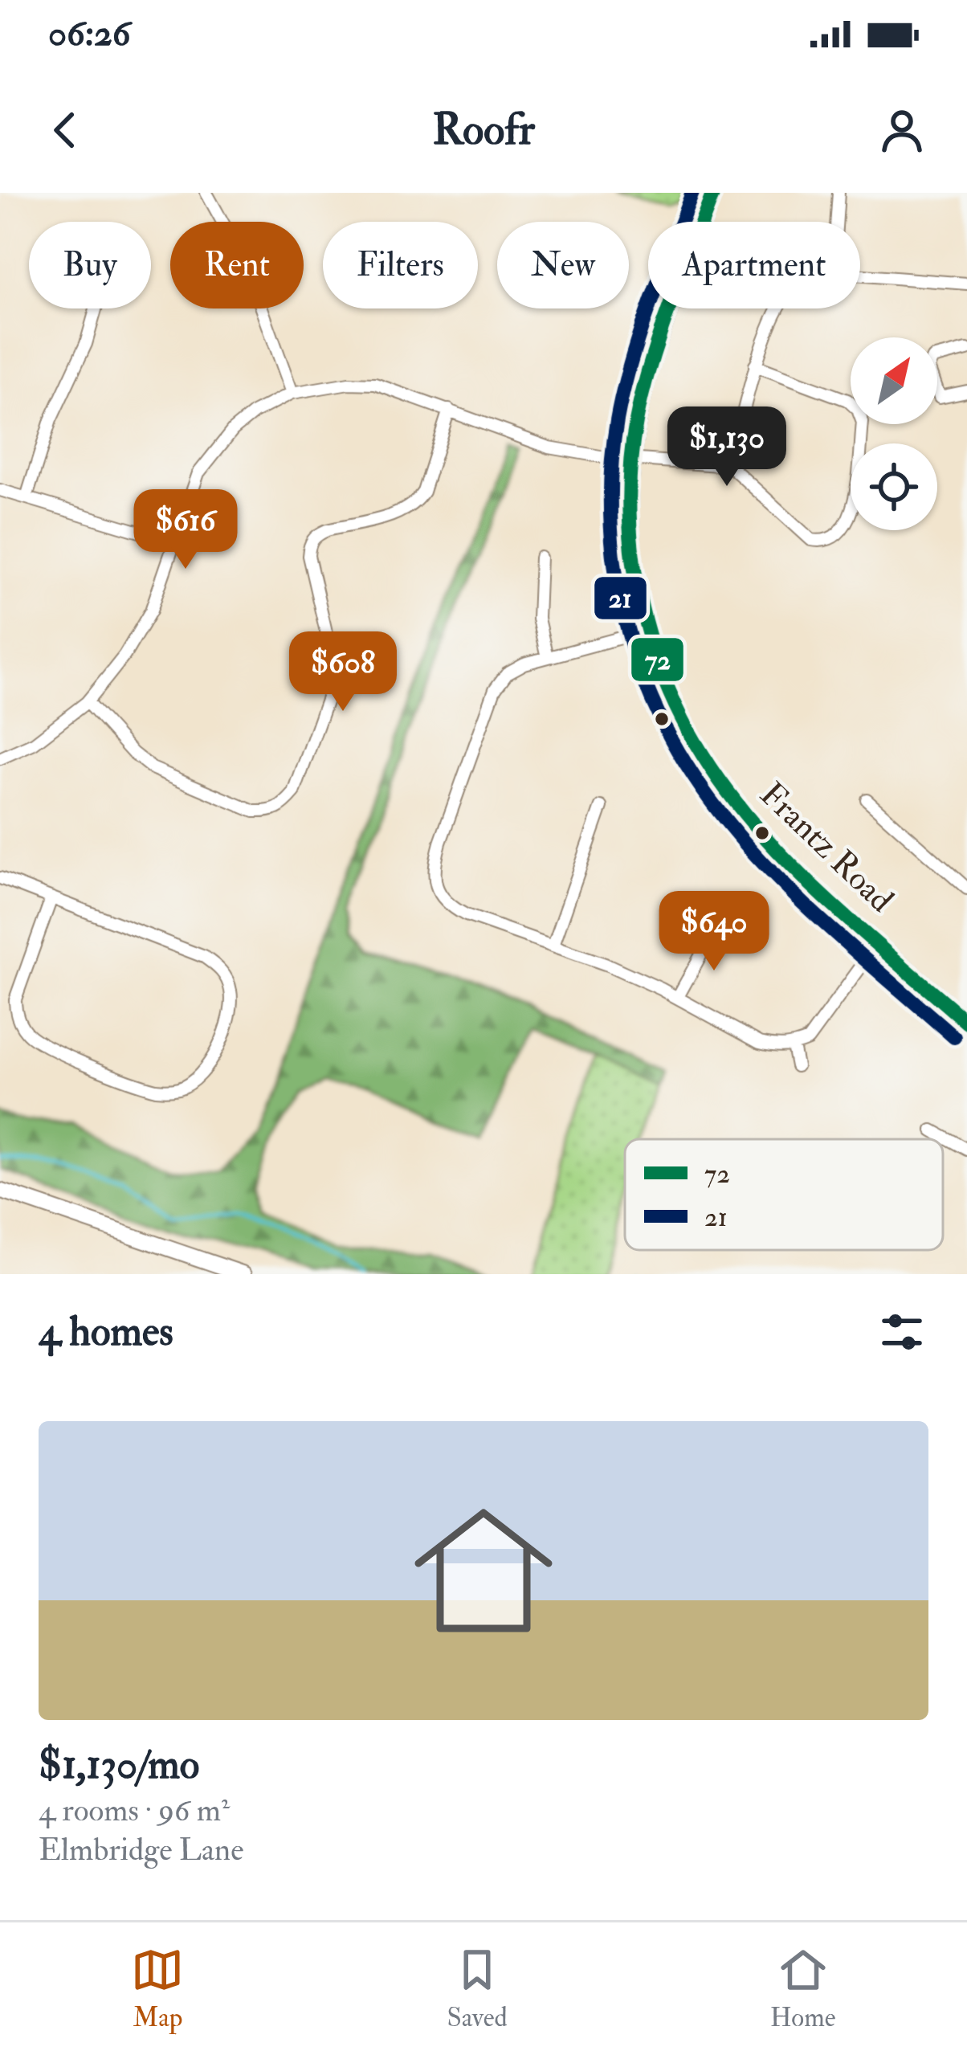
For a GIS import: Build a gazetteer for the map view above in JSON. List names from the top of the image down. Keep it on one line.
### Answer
{"streets":{"main road":["Frantz Road"]},"lines":["transit line 72","transit line 21"],"legend":["72","21"],"north":"top right","page":{"status":"06:26","header":"Roofr","chip":["Buy","Rent","Filters","New","Apartment"],"price":["$1,130","$616","$608","$640"],"heading":"4 homes","list":[{"name":"$1,130/mo","note":"4 rooms · 96 m² · Elmbridge Lane"}],"tabs":["Map","Saved","Home"]}}
